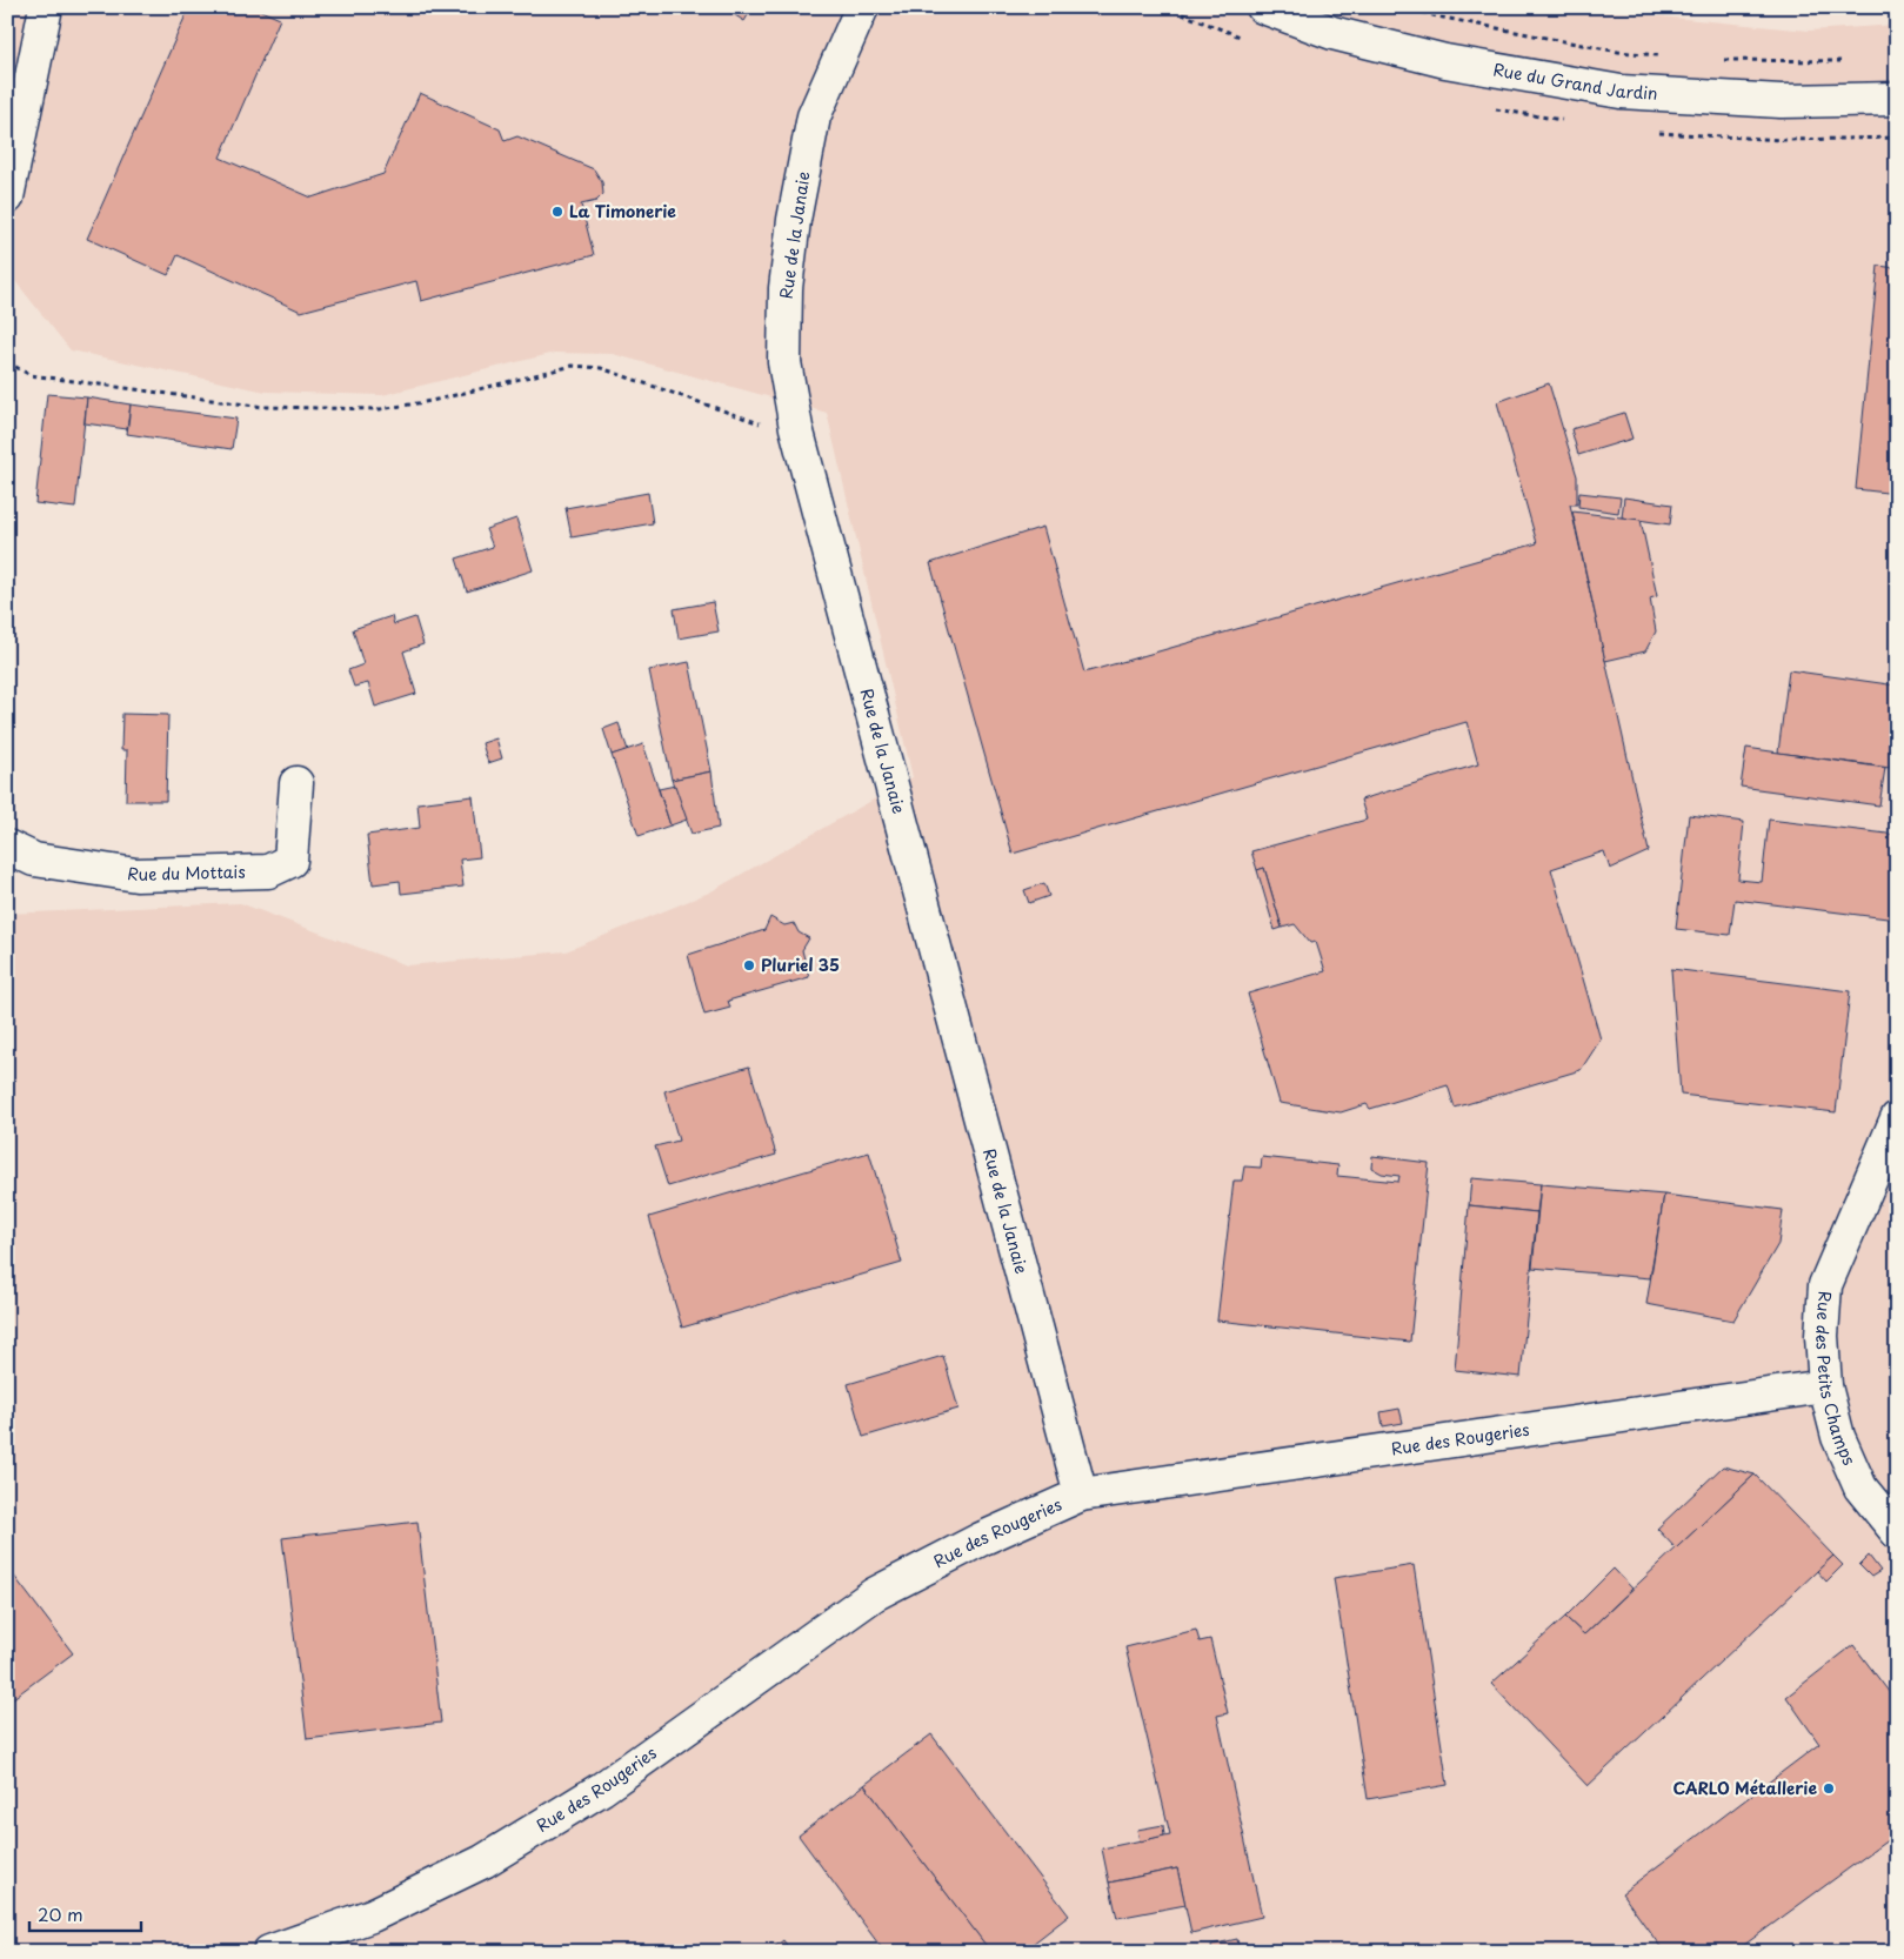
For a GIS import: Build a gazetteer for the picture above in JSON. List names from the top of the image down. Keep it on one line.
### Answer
{"streets":{"street":["Rue du Grand Jardin","Rue de la Janaie","Rue du Mottais","Rue des Petits Champs","Rue des Rougeries"]},"crossings":[["Rue de la Janaie","Rue des Rougeries"],["Rue des Petits Champs","Rue des Rougeries"]],"places":["La Timonerie","Pluriel 35","CARLO Métallerie"],"scale_bar":"20 m"}
